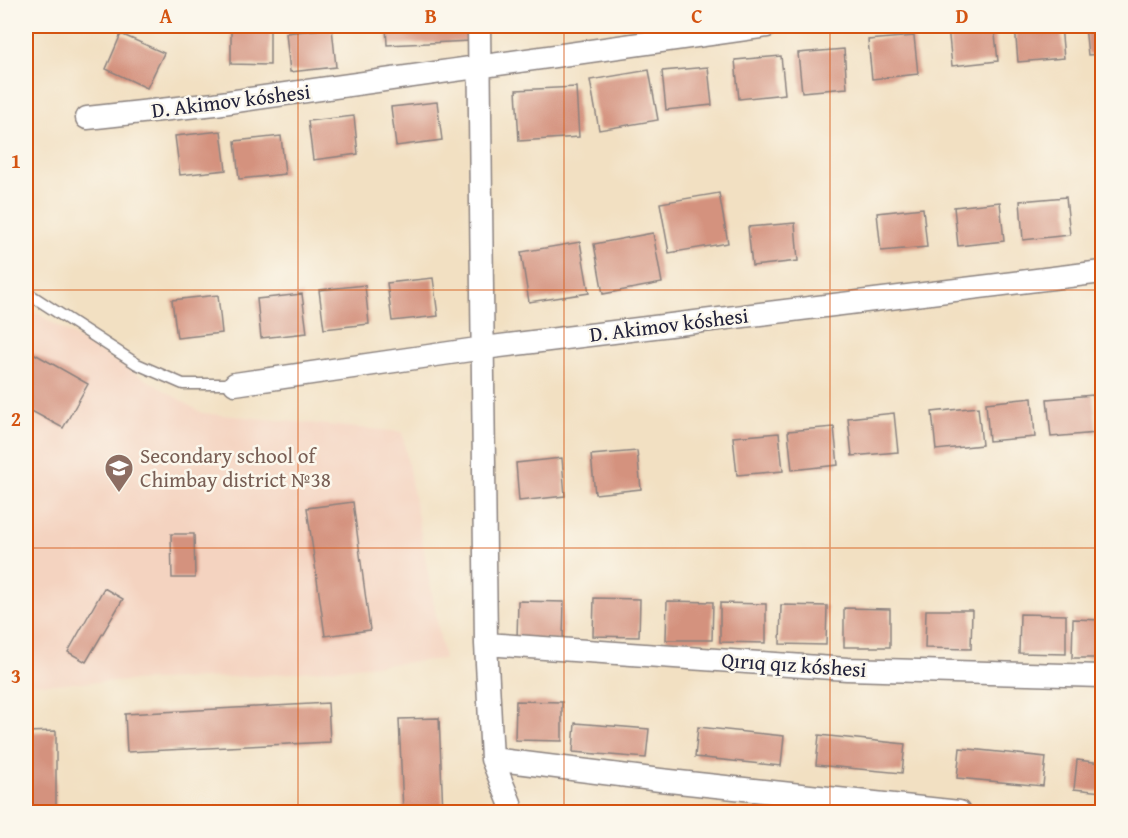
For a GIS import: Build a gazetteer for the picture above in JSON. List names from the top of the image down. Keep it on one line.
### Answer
{"streets":{"street":["D. Akimov kóshesi","Qırıq qız kóshesi"]},"places":{"school or university":["Secondary school of Chimbay district №38"]},"grid":{"columns":["A","B","C","D"],"rows":["1","2","3"]}}
